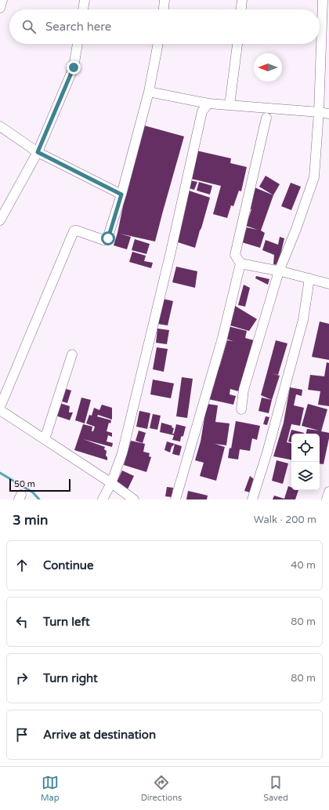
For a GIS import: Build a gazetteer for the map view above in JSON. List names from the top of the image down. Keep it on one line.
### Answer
{"scale_bar":"50 m","north":"left","page":{"search":"Search here","scale":"50 m","heading":["3 min","Walk · 200 m"],"list":[["Continue","40 m"],["Turn left","80 m"],["Turn right","80 m"],"Arrive at destination"],"nav":["Map","Directions","Saved"]}}
